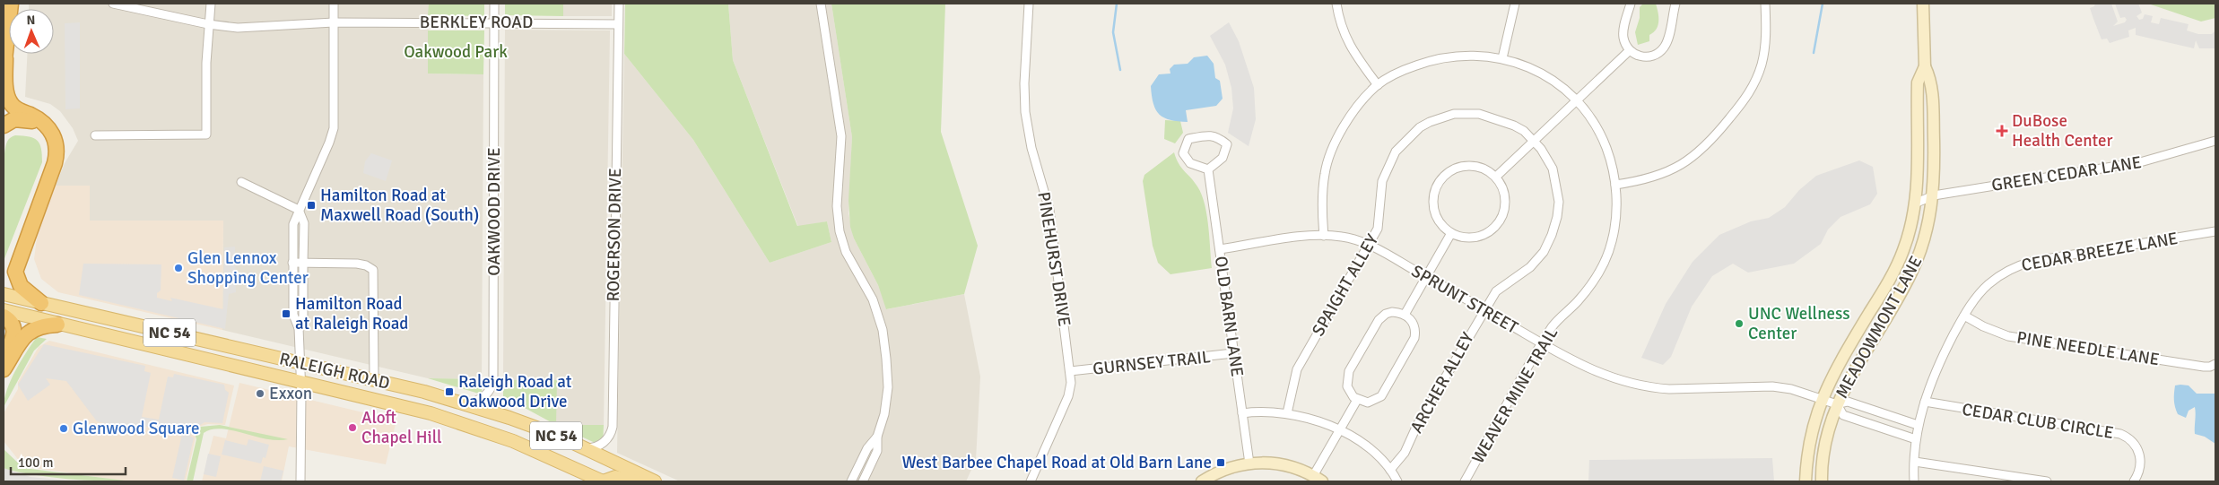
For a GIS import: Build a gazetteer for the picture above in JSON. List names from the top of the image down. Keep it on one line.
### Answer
{"streets":{"highway":["NC 54"],"main road":["RALEIGH ROAD"],"street":["BERKLEY ROAD","GREEN CEDAR LANE","OAKWOOD DRIVE","ROGERSON DRIVE","CEDAR BREEZE LANE","PINEHURST DRIVE","SPAIGHT ALLEY","SPRUNT STREET","OLD BARN LANE","MEADOWMONT LANE","PINE NEEDLE LANE","GURNSEY TRAIL","ARCHER ALLEY","WEAVER MINE TRAIL","CEDAR CLUB CIRCLE"]},"crossings":[["BERKLEY ROAD","OAKWOOD DRIVE"],["BERKLEY ROAD","ROGERSON DRIVE"],["GREEN CEDAR LANE","MEADOWMONT LANE"],["OAKWOOD DRIVE","RALEIGH ROAD"],["ROGERSON DRIVE","RALEIGH ROAD"],["CEDAR BREEZE LANE","PINE NEEDLE LANE"],["CEDAR BREEZE LANE","CEDAR CLUB CIRCLE"],["PINEHURST DRIVE","GURNSEY TRAIL"],["SPAIGHT ALLEY","SPRUNT STREET"],["SPAIGHT ALLEY","ARCHER ALLEY"],["SPRUNT STREET","OLD BARN LANE"],["SPRUNT STREET","MEADOWMONT LANE"],["SPRUNT STREET","ARCHER ALLEY"],["SPRUNT STREET","WEAVER MINE TRAIL"],["OLD BARN LANE","GURNSEY TRAIL"],["NC 54","RALEIGH ROAD"]],"parks":["Oakwood Park"],"places":{"health":["DuBose Health Center"],"transit":["Hamilton Road at Maxwell Road (South)","Hamilton Road at Raleigh Road","Raleigh Road at Oakwood Drive","West Barbee Chapel Road at Old Barn Lane"],"other":["Glen Lennox Shopping Center","UNC Wellness Center","Exxon","Aloft Chapel Hill","Glenwood Square"]},"scale_bar":"100 m","north":"top"}
